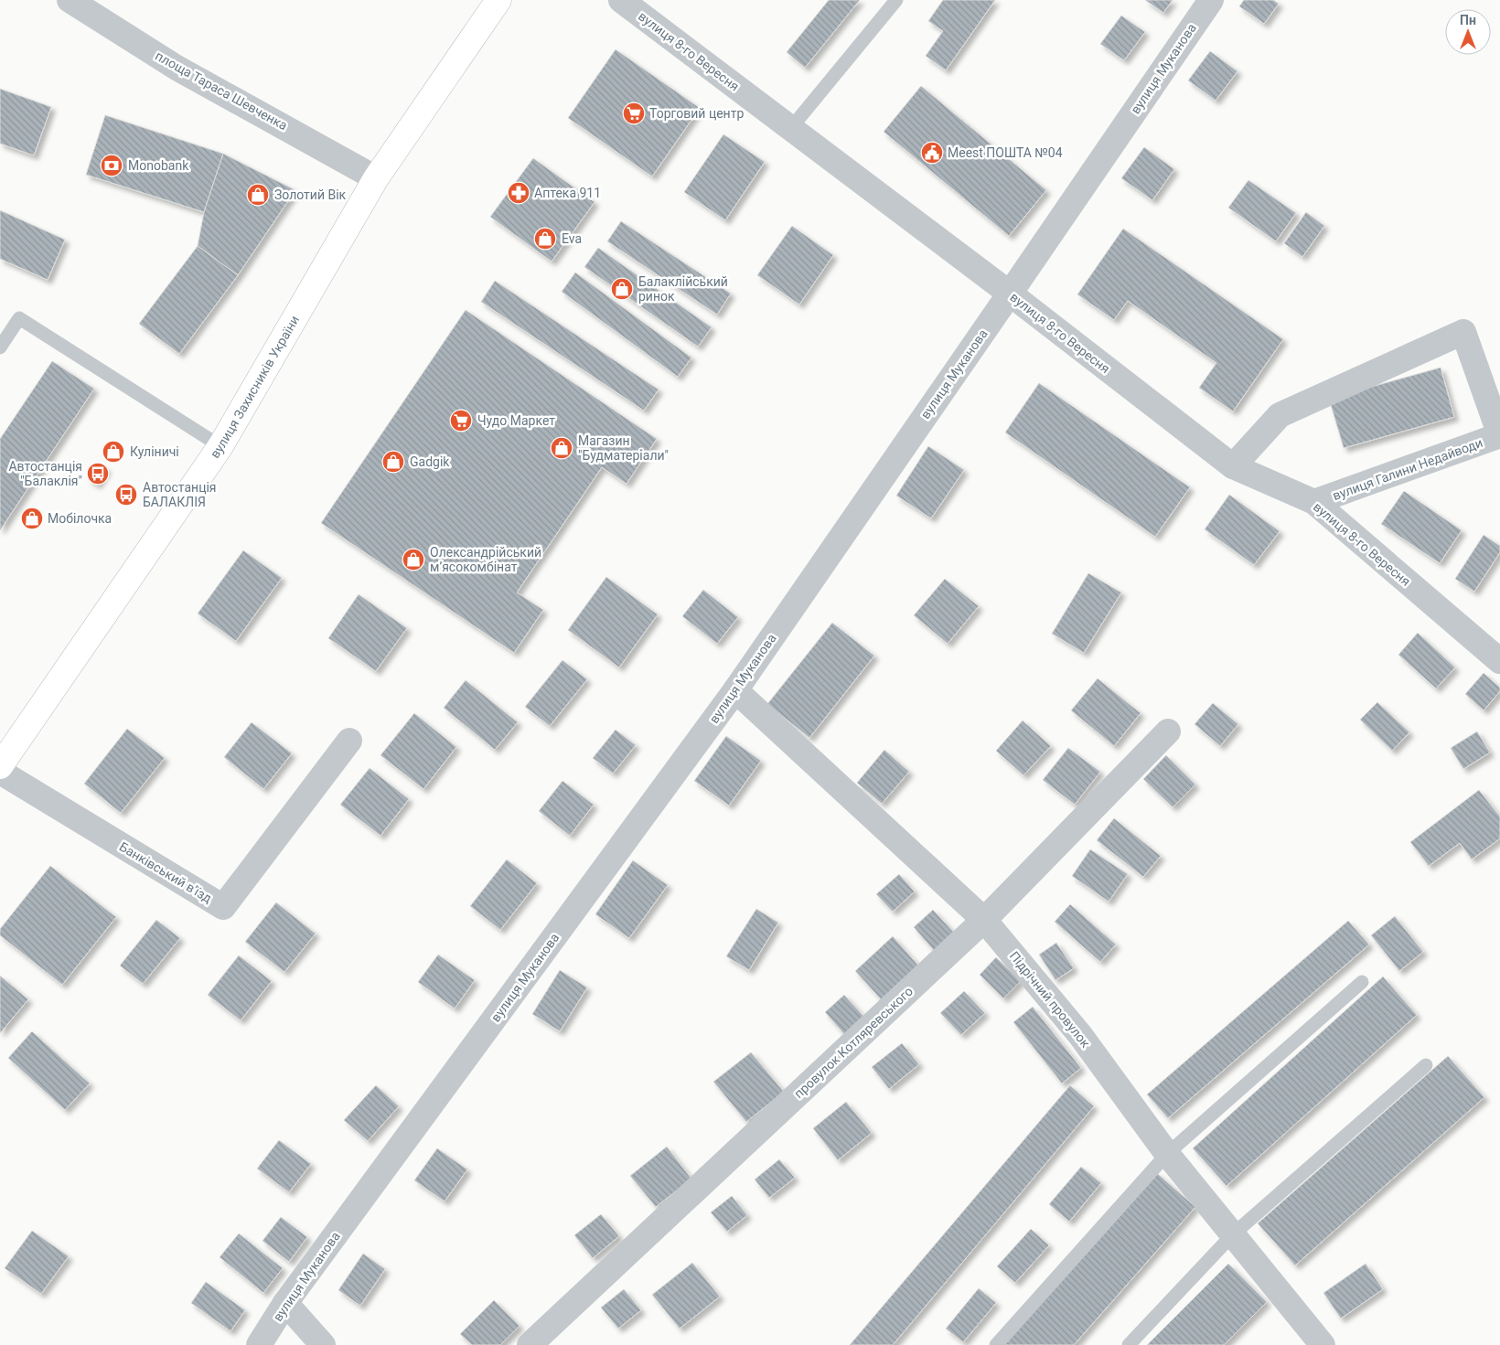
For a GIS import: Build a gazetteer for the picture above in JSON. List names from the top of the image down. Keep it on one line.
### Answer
{"streets":{"street":["вулиця 8-го Вересня","вулиця Муканова","площа Тараса Шевченка","вулиця Захисників України","вулиця Галини Недайводи","Банківський в'їзд","Підрічний провулок","провулок Котляревського"]},"crossings":[["вулиця 8-го Вересня","вулиця Муканова"],["вулиця 8-го Вересня","вулиця Галини Недайводи"],["вулиця Муканова","Підрічний провулок"],["площа Тараса Шевченка","вулиця Захисників України"],["Підрічний провулок","провулок Котляревського"]],"places":{"supermarket":["Торговий центр","Чудо Маркет"],"public building":["Meest ПОШТА №04"],"bank":["Monobank"],"pharmacy":["Аптека 911"],"shop":["Золотий Вік","Eva","Балаклійський ринок","Магазин \"Будматеріали\"","Куліничі","Gadgik","Мобілочка","Олександрійський мʼясокомбінат"],"bus stop":["Автостанція \"Балаклія\"","Автостанція БАЛАКЛІЯ"]},"north":"top"}
